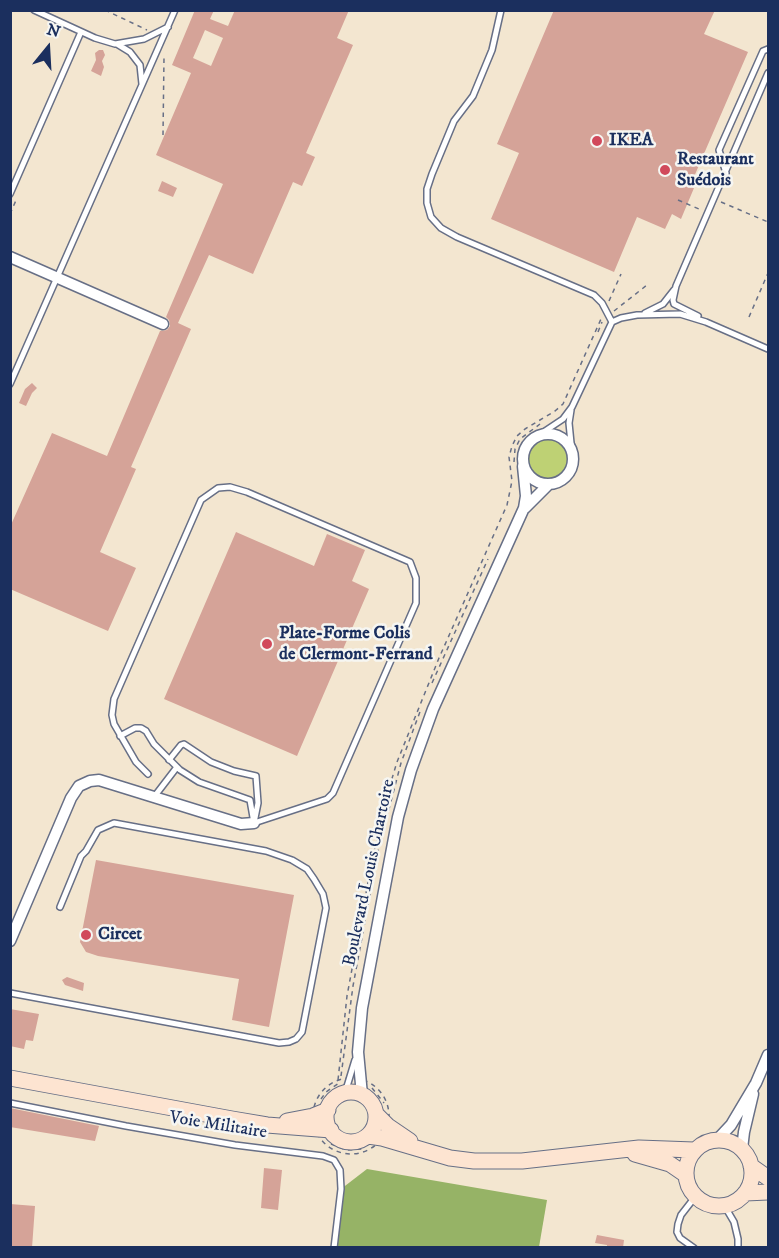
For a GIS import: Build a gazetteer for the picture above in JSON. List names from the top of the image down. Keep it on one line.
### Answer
{"streets":{"street":["Boulevard Louis Chartoire"],"lane":["Voie Militaire"]},"places":["IKEA","Restaurant Suédois","Plate-Forme Colis de Clermont-Ferrand","Circet"],"north":"top"}
